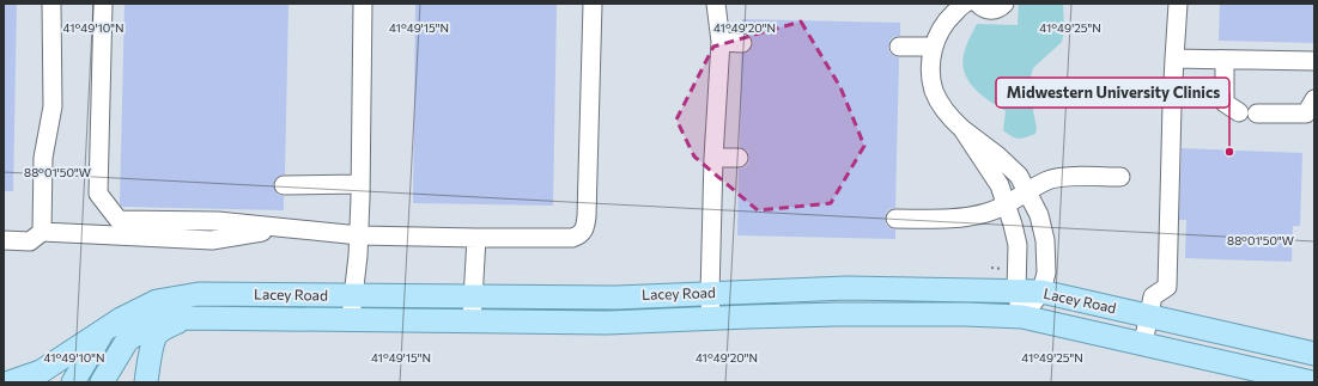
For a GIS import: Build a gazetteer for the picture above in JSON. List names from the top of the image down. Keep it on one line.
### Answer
{"streets":{"main road":["Lacey Road"]},"places":["Midwestern University Clinics"],"coordinates":["41°49'10\"N","41°49'15\"N","41°49'20\"N","41°49'25\"N","88°01'50\"W"]}
